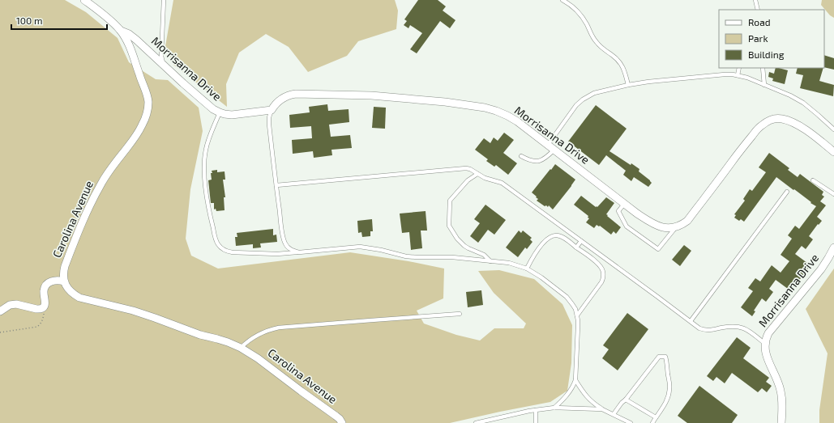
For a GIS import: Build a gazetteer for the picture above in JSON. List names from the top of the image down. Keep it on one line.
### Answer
{"streets":{"street":["Morrisanna Drive","Carolina Avenue"]},"crossings":[["Morrisanna Drive","Carolina Avenue"]],"legend":["Road","Park","Building"],"scale_bar":"100 m"}
